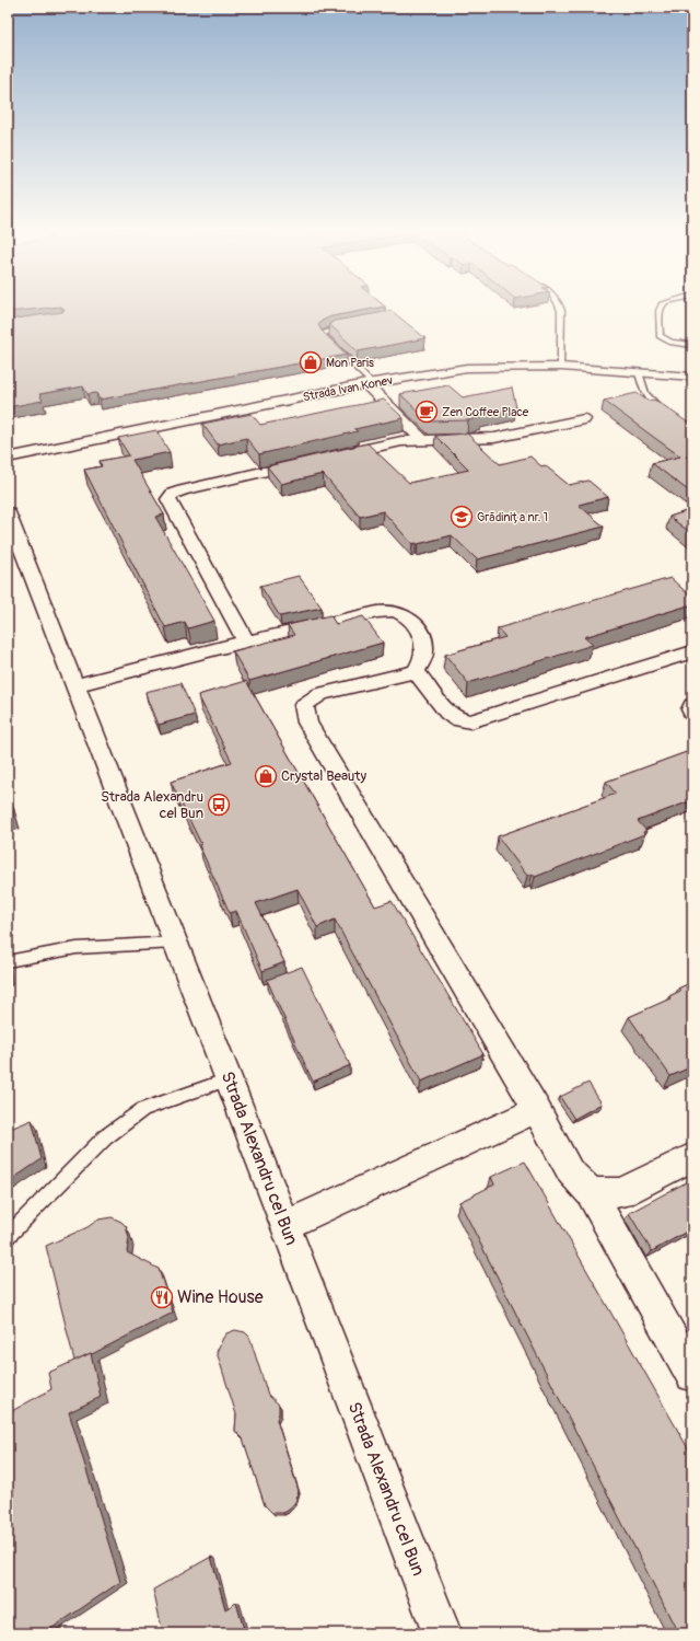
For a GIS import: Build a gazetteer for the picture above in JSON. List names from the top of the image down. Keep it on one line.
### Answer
{"streets":{"street":["Strada Ivan Konev","Strada Alexandru cel Bun"]},"places":{"shop":["Mon Paris","Crystal Beauty"],"cafe":["Zen Coffee Place"],"school or university":["Grădinița nr. 1"],"bus stop":["Strada Alexandru cel Bun"],"restaurant":["Wine House"]}}
